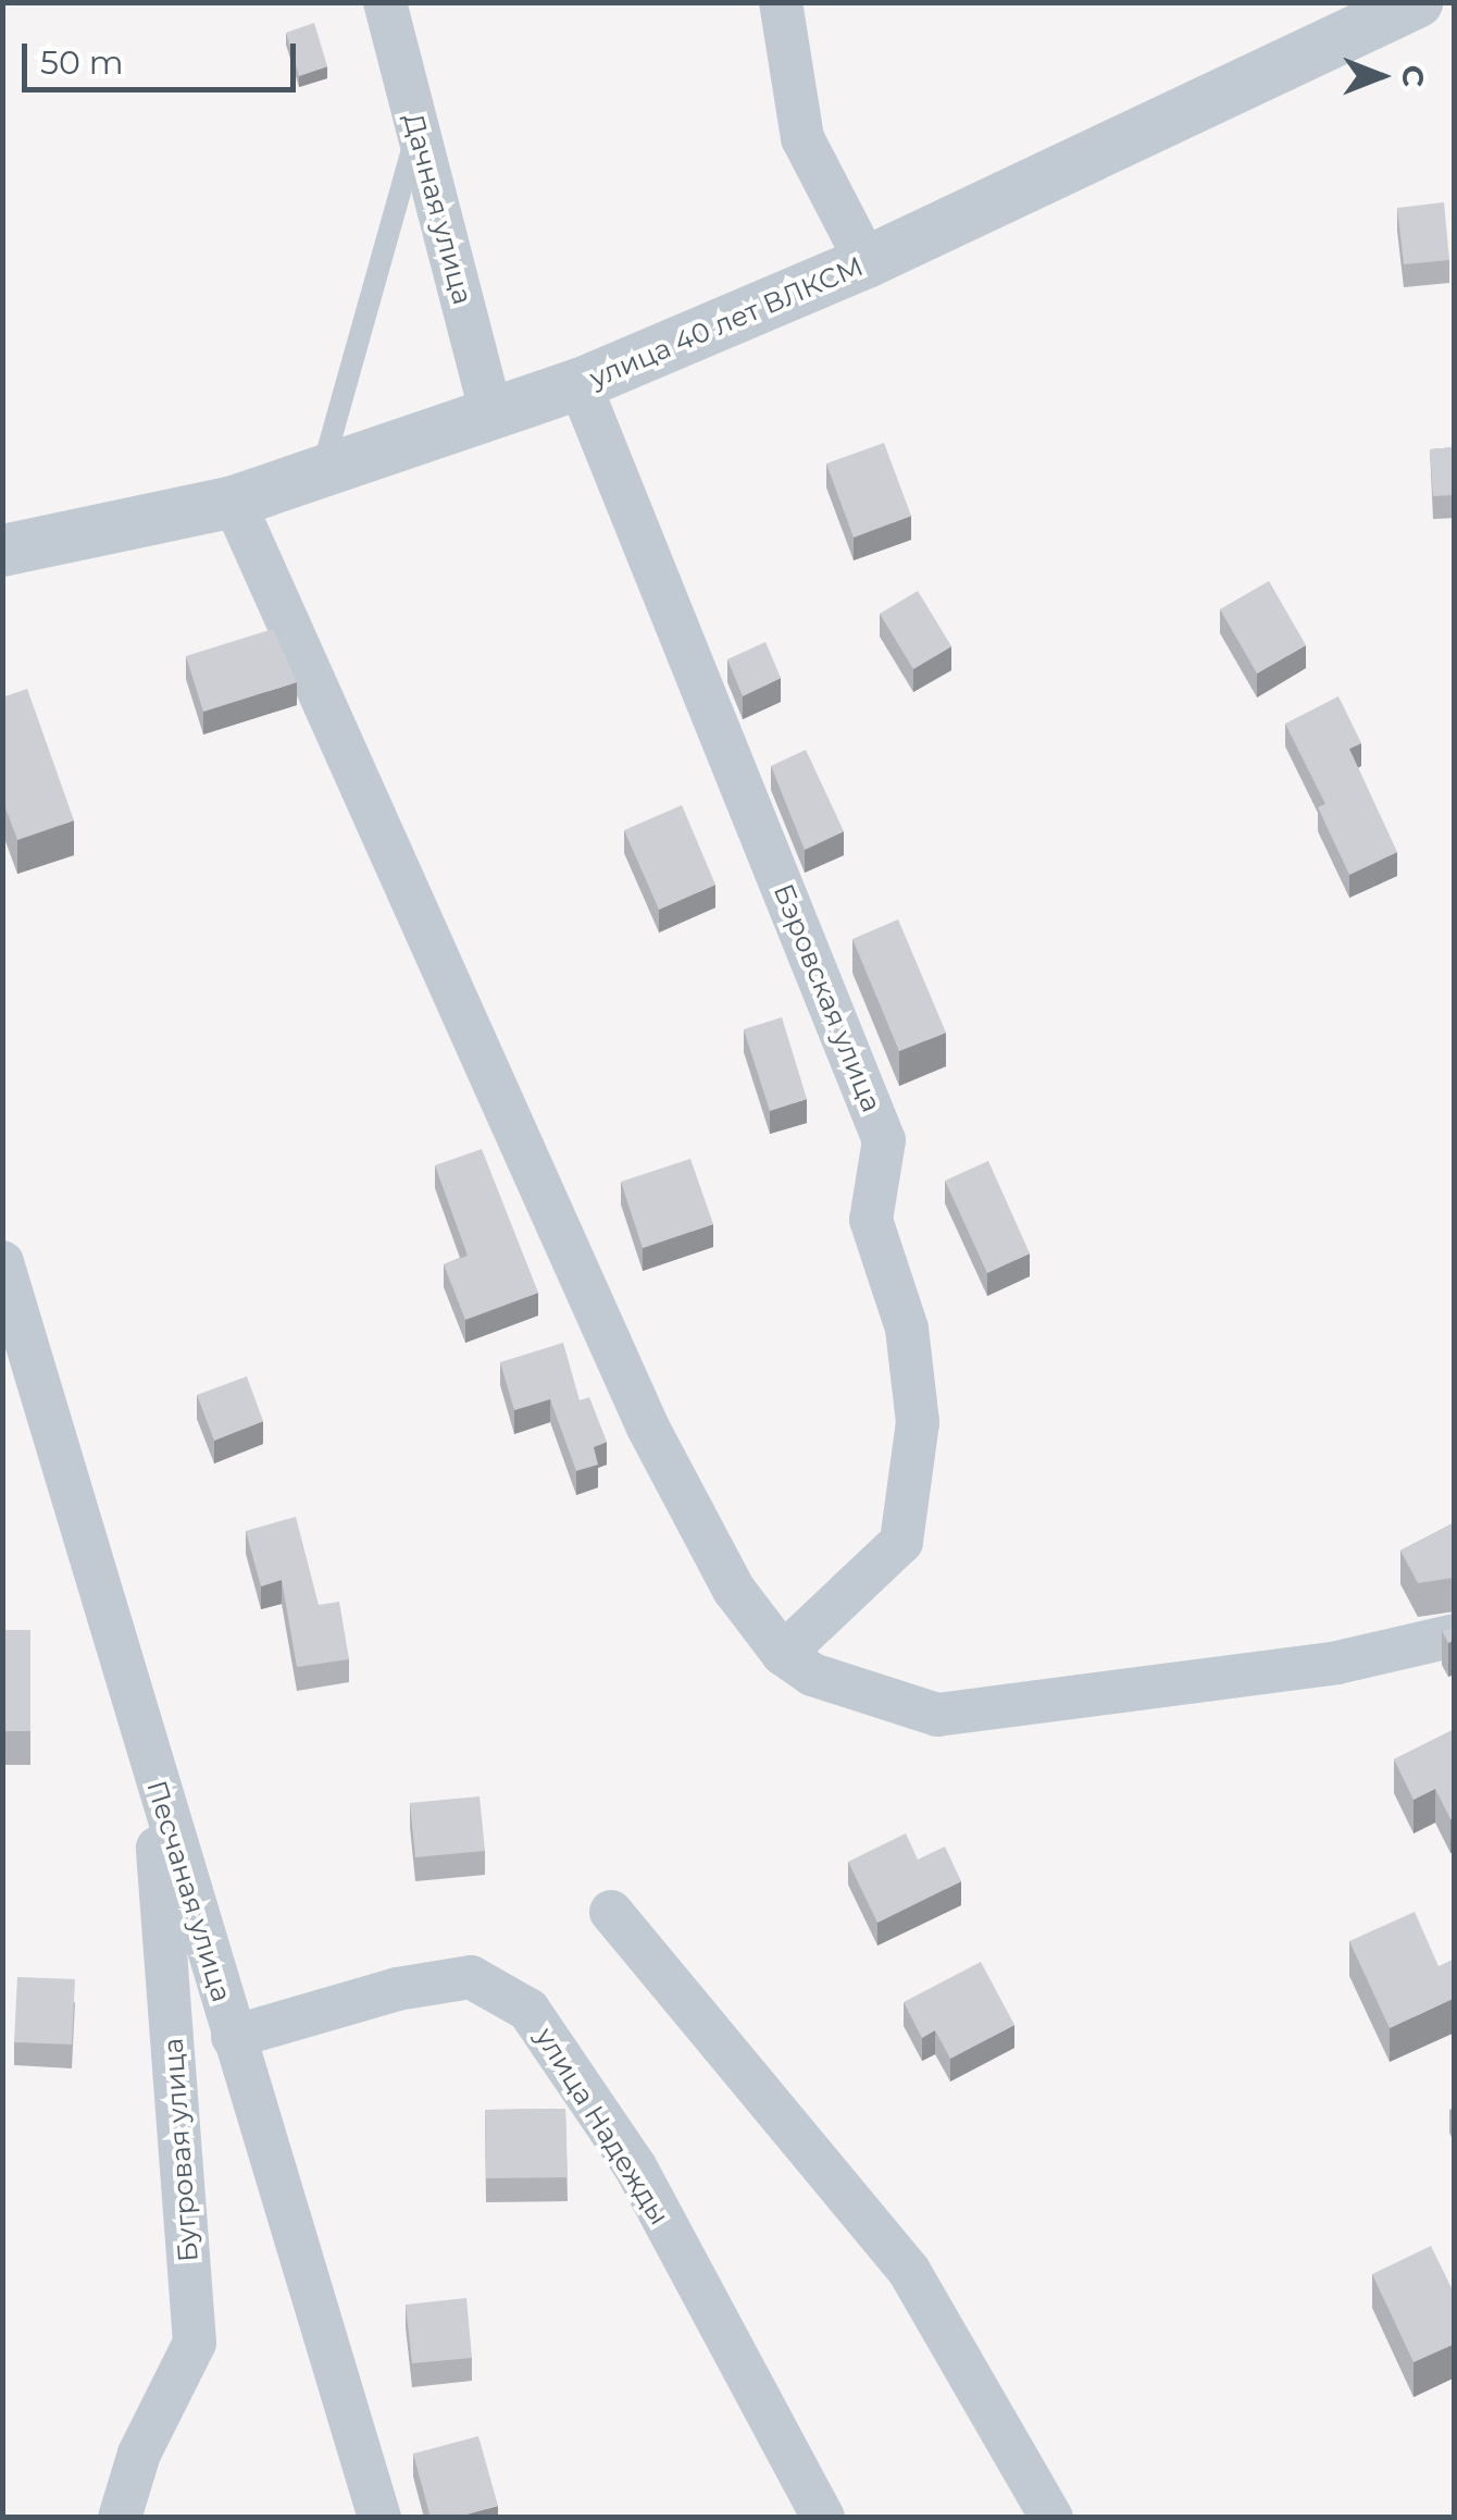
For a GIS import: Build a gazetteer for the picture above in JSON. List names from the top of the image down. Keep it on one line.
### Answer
{"streets":{"street":["Дачная улица","улица 40 лет ВЛКСМ","Бэровская улица","Песчаная улица","улица Надежды","Бугровая улица"]},"crossings":[["Дачная улица","улица 40 лет ВЛКСМ"],["улица 40 лет ВЛКСМ","Бэровская улица"],["Песчаная улица","улица Надежды"],["Песчаная улица","Бугровая улица"]],"scale_bar":"50 m","north":"right"}
